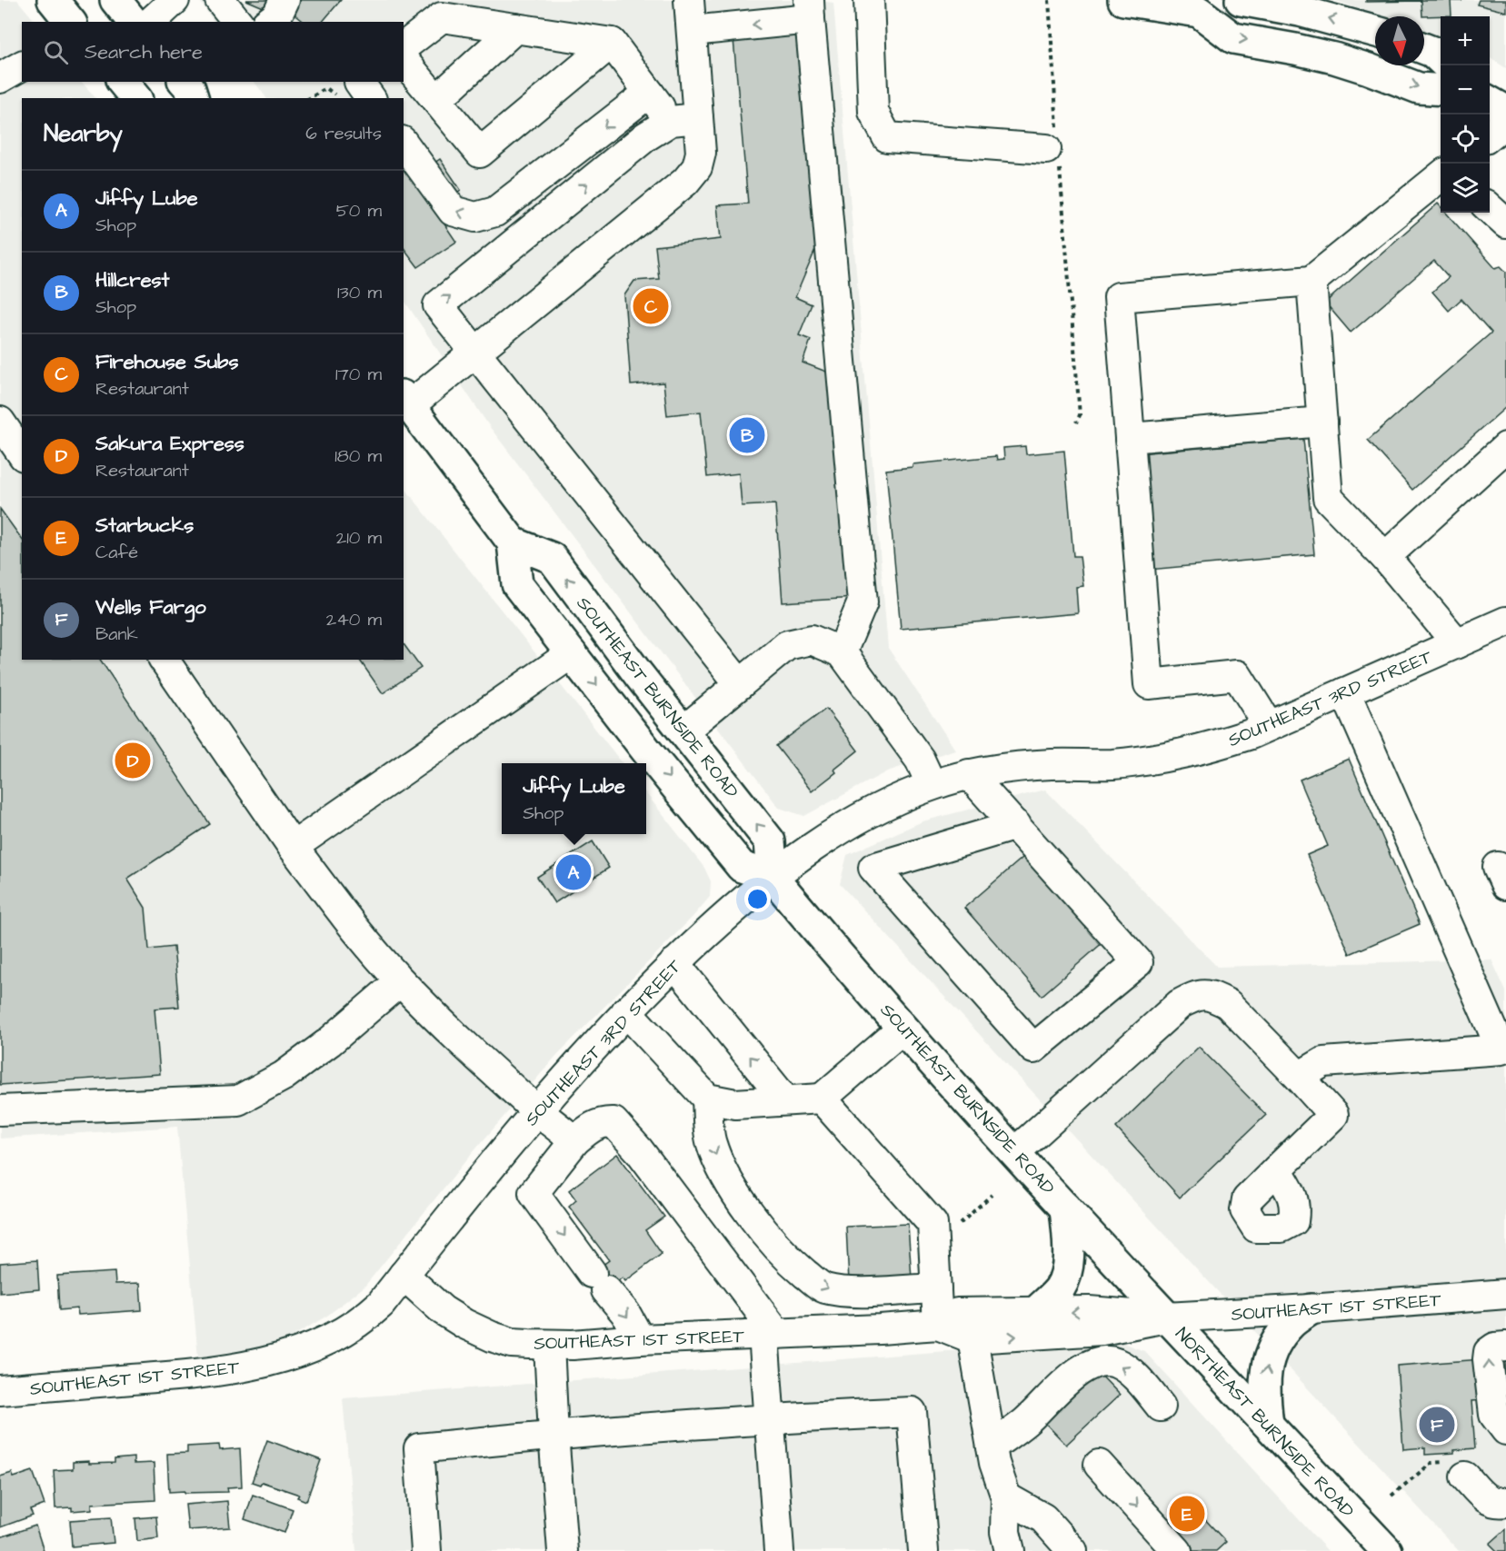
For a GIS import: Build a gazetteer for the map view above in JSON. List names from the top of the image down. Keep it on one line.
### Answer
{"streets":{"main road":["SOUTHEAST BURNSIDE ROAD","NORTHEAST BURNSIDE ROAD"],"street":["SOUTHEAST 3RD STREET","SOUTHEAST 1ST STREET"]},"crossings":[["SOUTHEAST BURNSIDE ROAD","SOUTHEAST 3RD STREET"],["SOUTHEAST BURNSIDE ROAD","SOUTHEAST 1ST STREET"],["SOUTHEAST BURNSIDE ROAD","NORTHEAST BURNSIDE ROAD"],["SOUTHEAST 3RD STREET","SOUTHEAST 1ST STREET"],["SOUTHEAST 1ST STREET","NORTHEAST BURNSIDE ROAD"]],"north":"bottom","page":{"map_buttons":["+","−"],"search":"Search here","heading":["Nearby","6 results"],"list":[{"mark":"A","name":"Jiffy Lube","note":"Shop","value":"50 m"},{"mark":"B","name":"Hillcrest","note":"Shop","value":"130 m"},{"mark":"C","name":"Firehouse Subs","note":"Restaurant","value":"170 m"},{"mark":"D","name":"Sakura Express","note":"Restaurant","value":"180 m"},{"mark":"E","name":"Starbucks","note":"Café","value":"210 m"},{"mark":"F","name":"Wells Fargo","note":"Bank","value":"240 m"}],"pins":["C","B","D","A","F","E"],"popup":["Jiffy Lube","Shop"]}}
